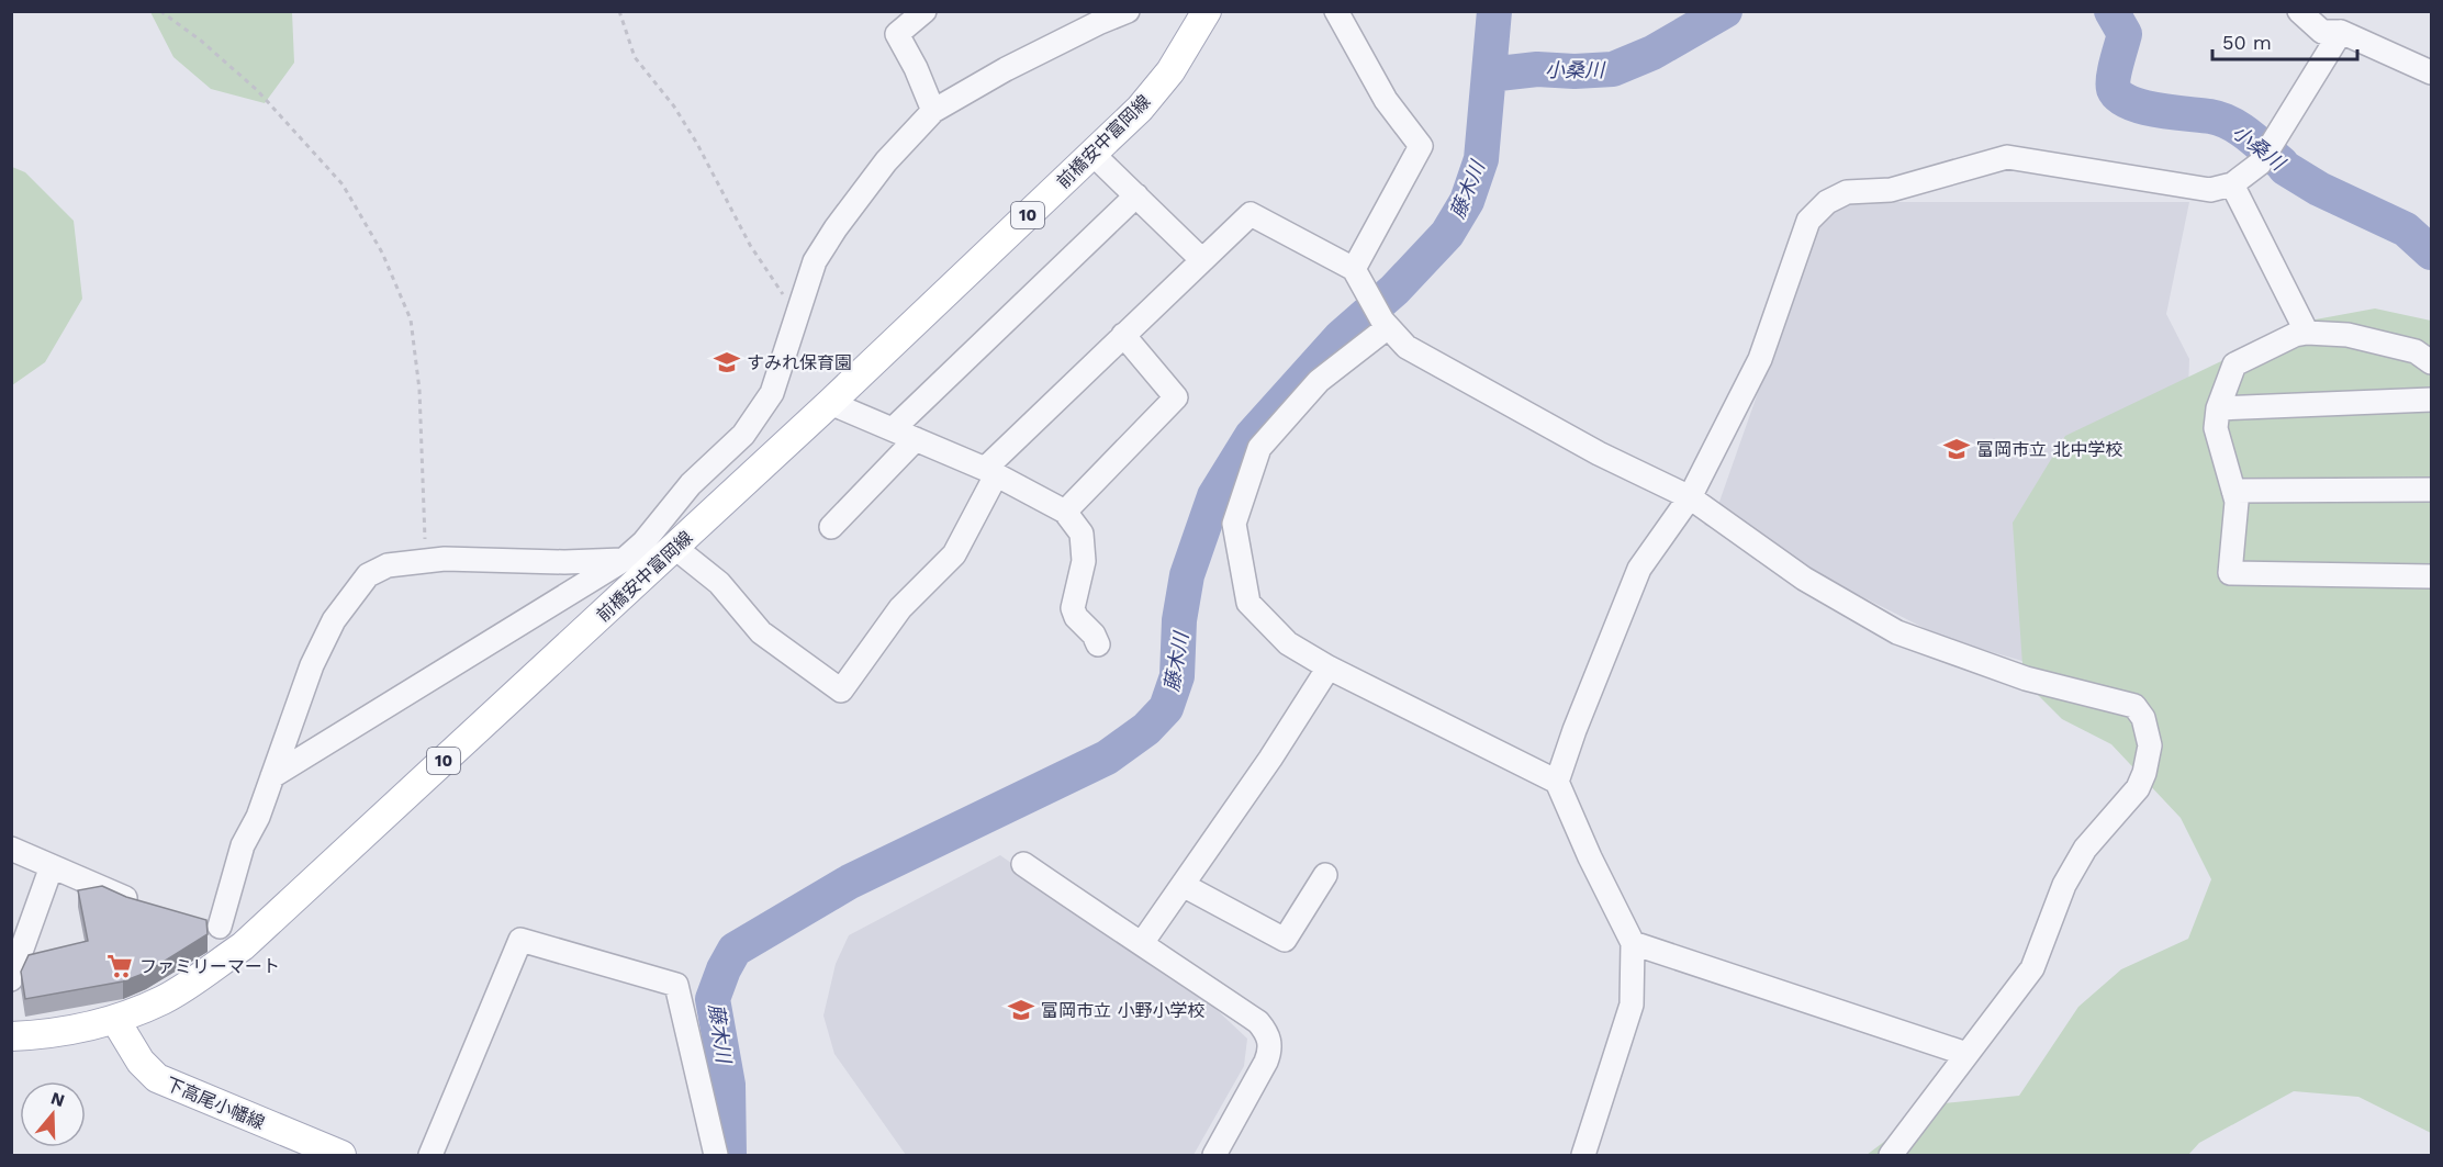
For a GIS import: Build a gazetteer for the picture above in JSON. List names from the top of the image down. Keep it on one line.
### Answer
{"streets":{"main road":["前橋安中富岡線","10","下高尾小幡線"]},"crossings":[["前橋安中富岡線","下高尾小幡線"]],"water":["小桑川","藤木川"],"places":{"school or university":["すみれ保育園","富岡市立 北中学校","富岡市立 小野小学校"],"supermarket":["ファミリーマート"]},"scale_bar":"50 m","north":"top"}
